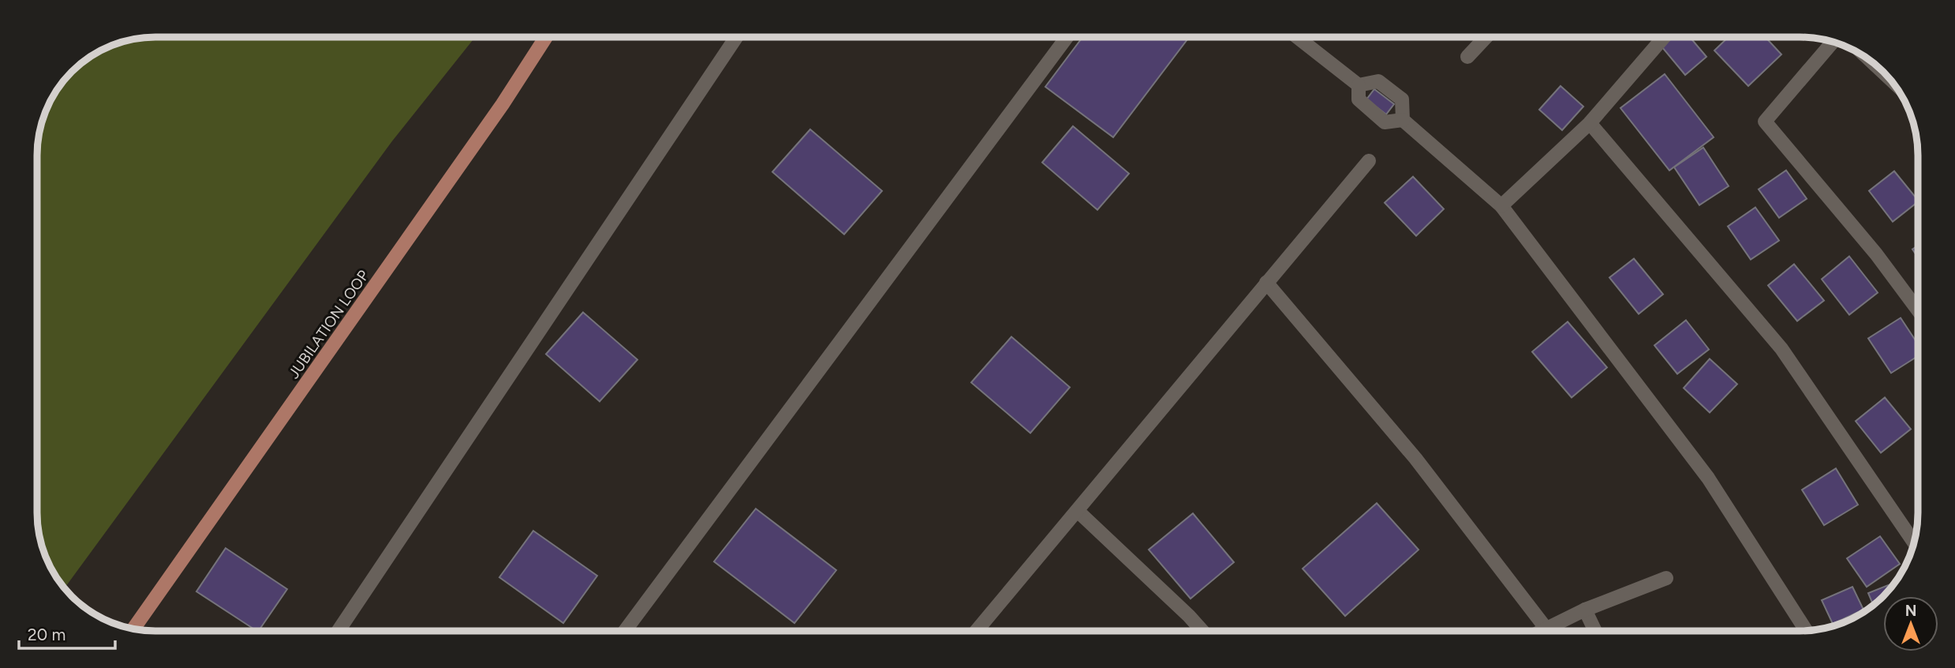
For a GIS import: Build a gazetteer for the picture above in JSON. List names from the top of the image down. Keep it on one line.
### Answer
{"streets":{"main road":["JUBILATION LOOP"]},"scale_bar":"20 m","north":"top"}
